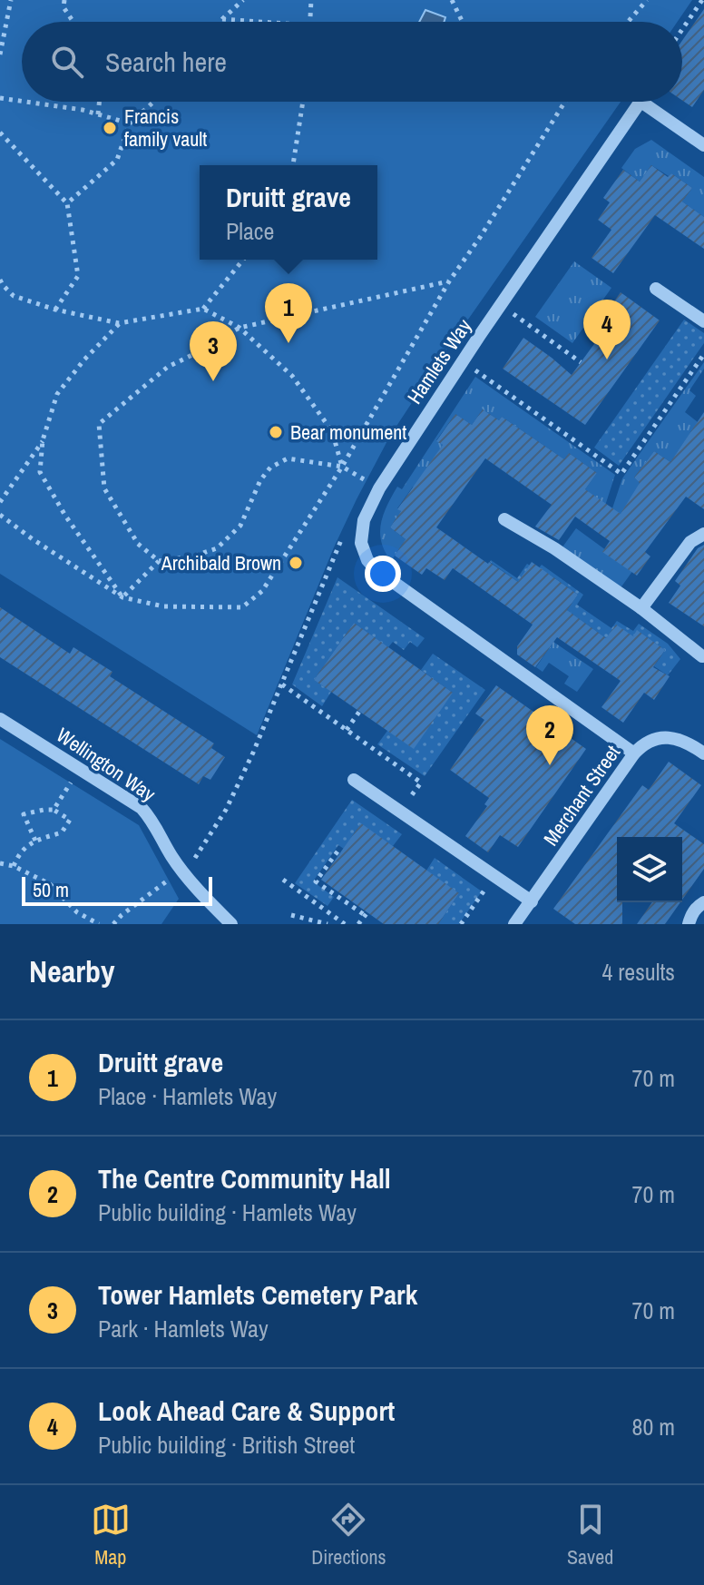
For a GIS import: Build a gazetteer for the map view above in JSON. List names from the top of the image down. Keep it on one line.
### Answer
{"streets":{"street":["Hamlets Way","Wellington Way","Merchant Street"]},"crossings":[["Hamlets Way","Merchant Street"]],"places":["Francis family vault","Bear monument","Archibald Brown"],"scale_bar":"50 m","page":{"search":"Search here","popup":["Druitt grave","Place"],"pins":["1","4","3","2"],"scale":"50 m","heading":["Nearby","4 results"],"list":[{"mark":"1","name":"Druitt grave","note":"Place · Hamlets Way","value":"70 m"},{"mark":"2","name":"The Centre Community Hall","note":"Public building · Hamlets Way","value":"70 m"},{"mark":"3","name":"Tower Hamlets Cemetery Park","note":"Park · Hamlets Way","value":"70 m"},{"mark":"4","name":"Look Ahead Care & Support","note":"Public building · British Street","value":"80 m"}],"nav":["Map","Directions","Saved"]}}
